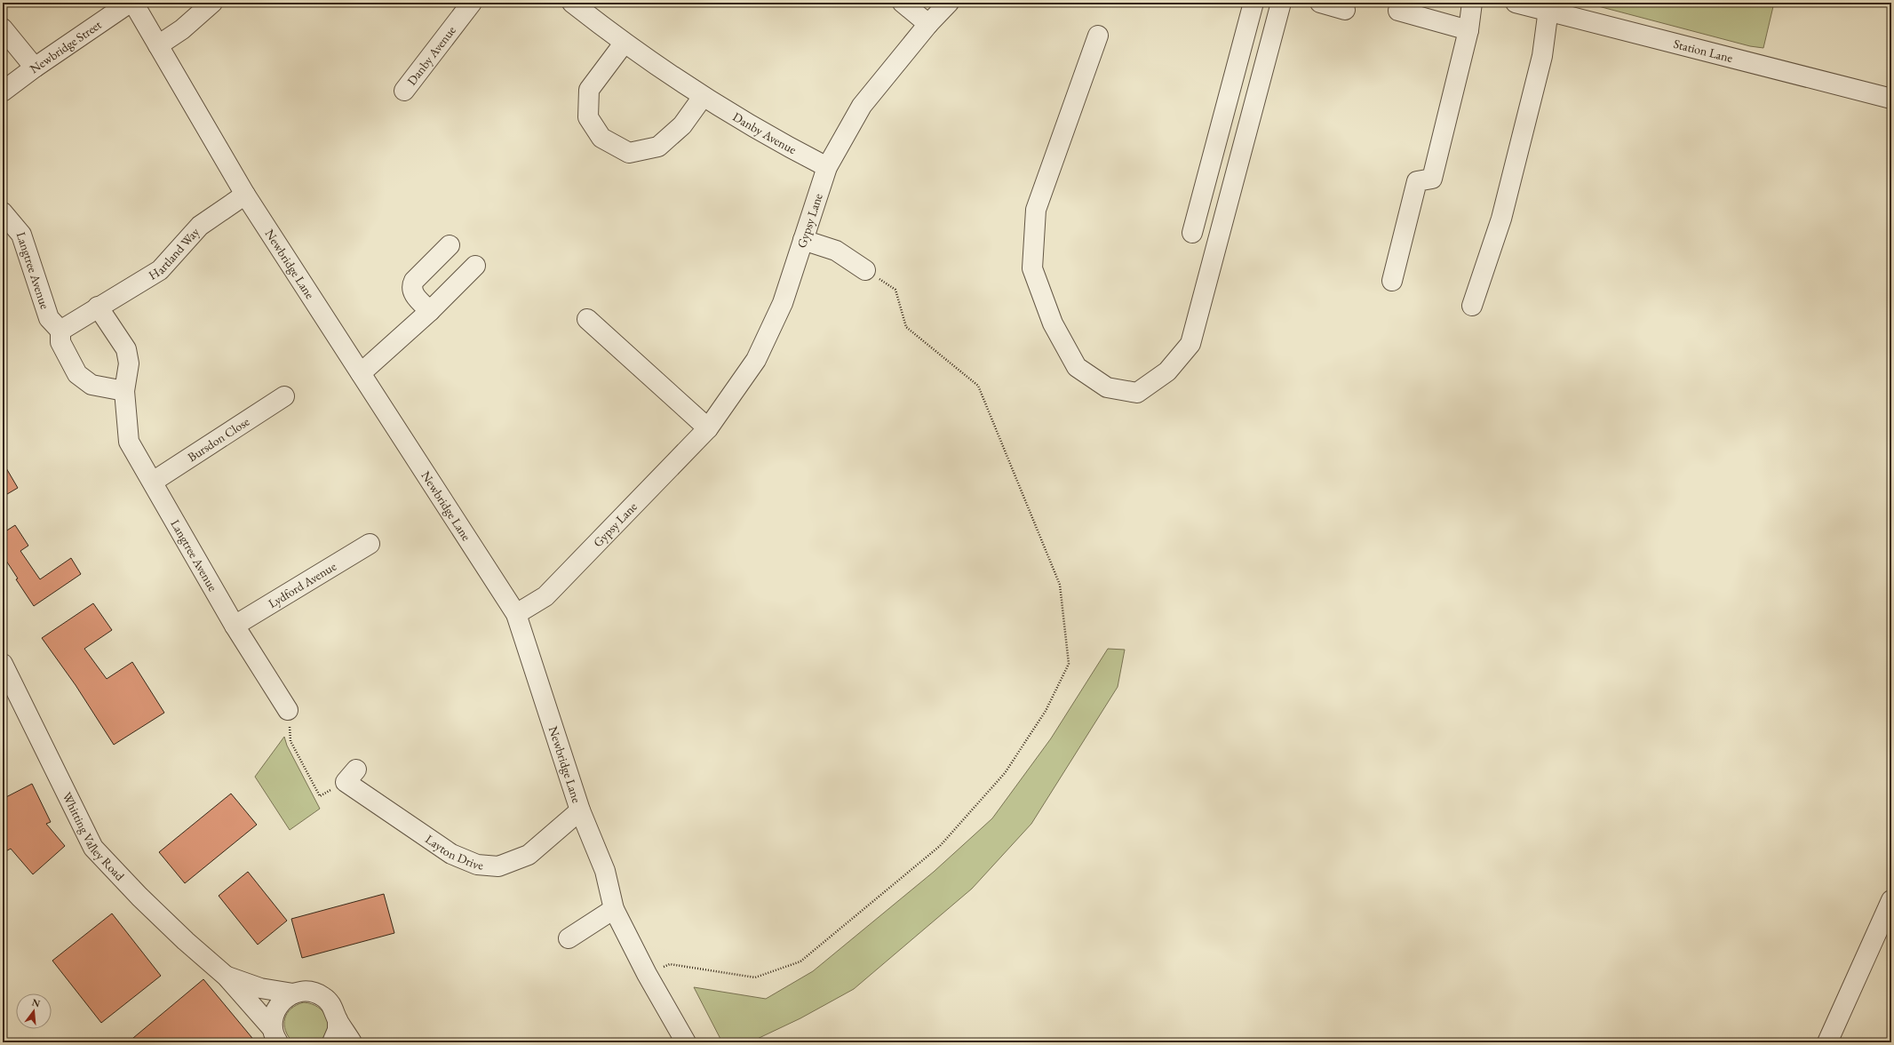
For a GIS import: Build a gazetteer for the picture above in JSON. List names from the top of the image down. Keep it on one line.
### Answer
{"streets":{"street":["Newbridge Street","Station Lane","Danby Avenue","Gypsy Lane","Hartland Way","Newbridge Lane","Langtree Avenue","Bursdon Close","Lydford Avenue","Whitting Valley Road","Layton Drive"]},"crossings":[["Danby Avenue","Gypsy Lane"],["Gypsy Lane","Newbridge Lane"],["Hartland Way","Newbridge Lane"],["Hartland Way","Langtree Avenue"],["Newbridge Lane","Layton Drive"],["Langtree Avenue","Bursdon Close"],["Langtree Avenue","Lydford Avenue"]],"north":"top"}
